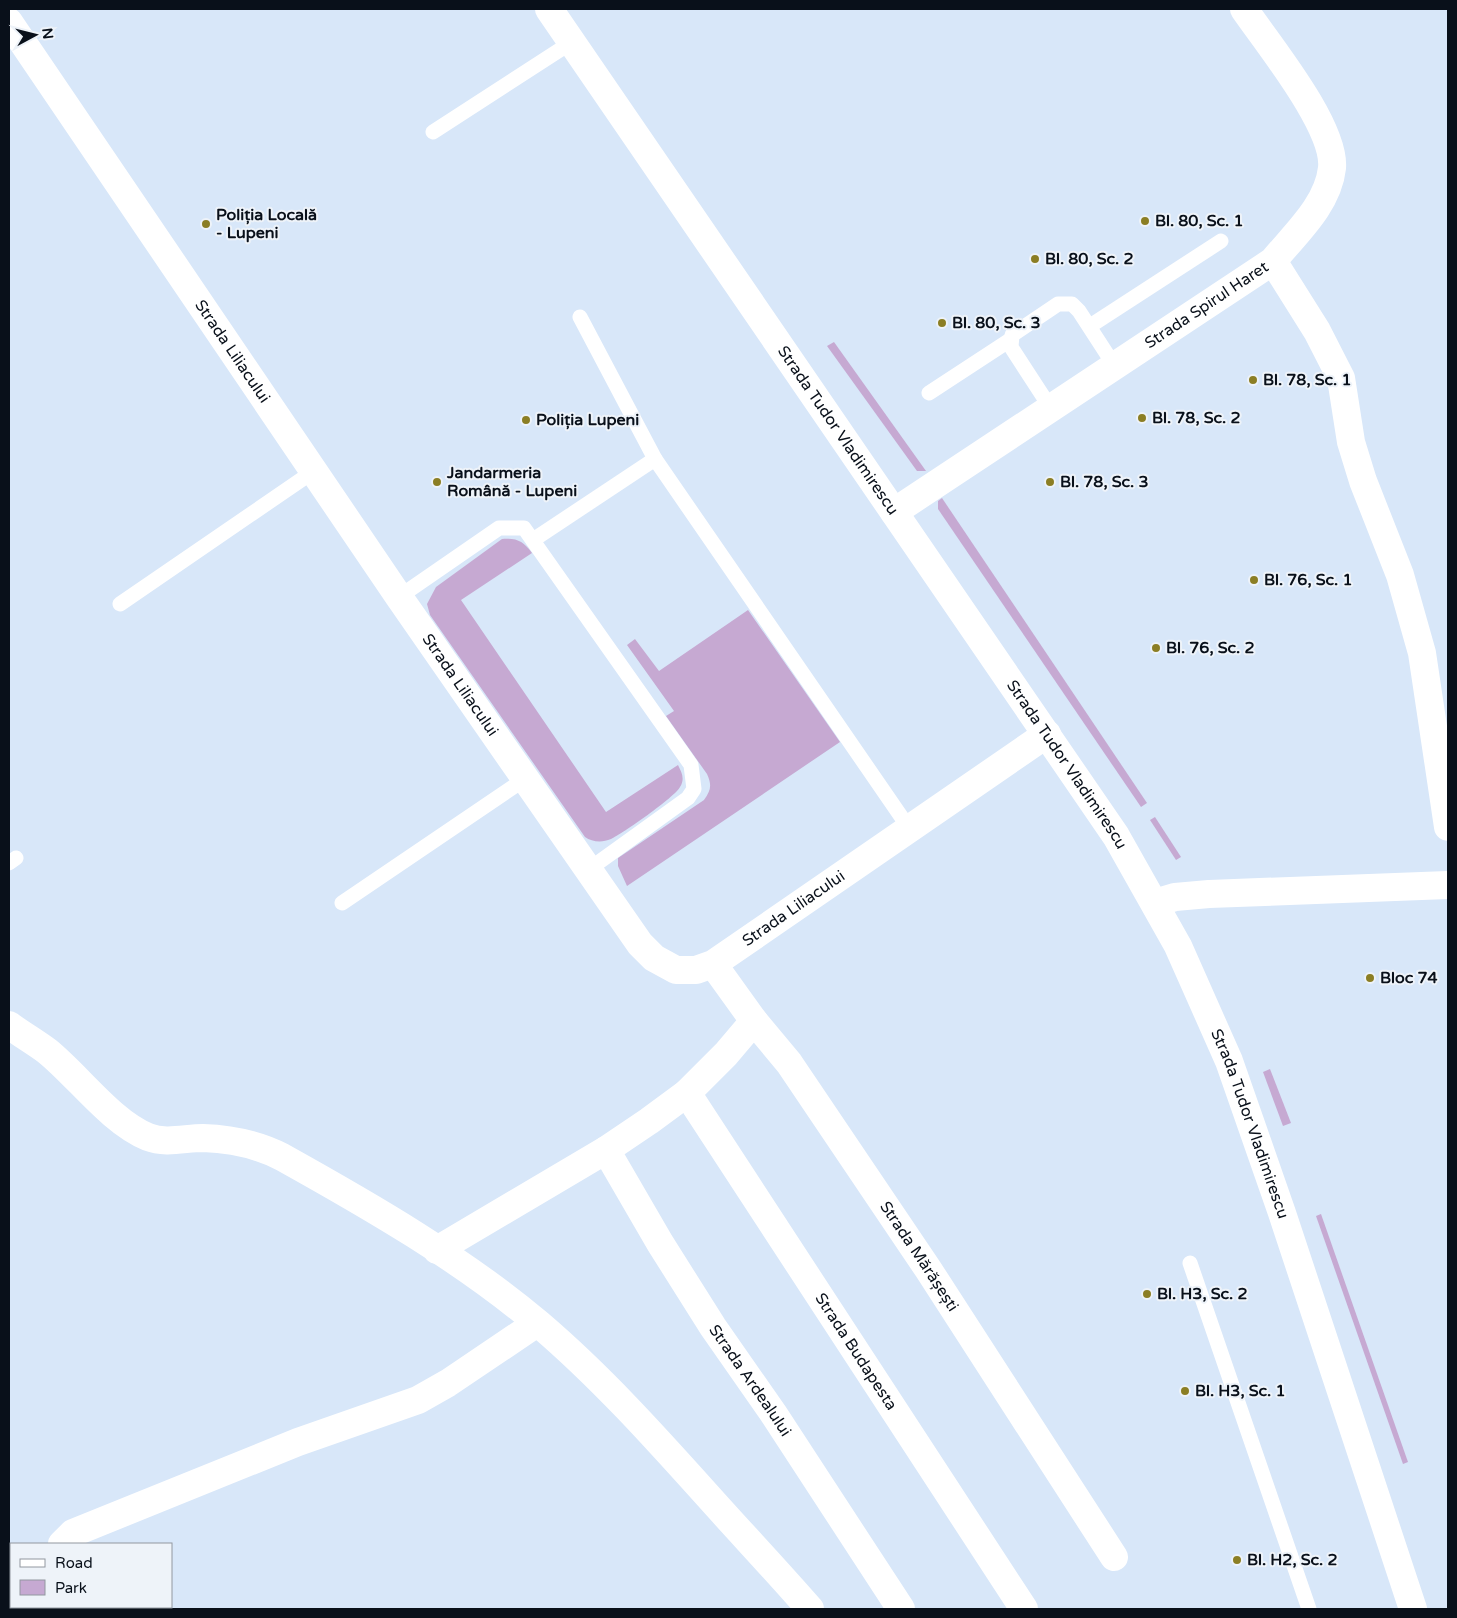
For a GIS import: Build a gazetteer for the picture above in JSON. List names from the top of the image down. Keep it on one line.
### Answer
{"streets":{"street":["Strada Spirul Haret","Strada Liliacului","Strada Tudor Vladimirescu","Strada Mărășești","Strada Budapesta","Strada Ardealului"]},"crossings":[["Strada Spirul Haret","Strada Tudor Vladimirescu"],["Strada Liliacului","Strada Tudor Vladimirescu"],["Strada Liliacului","Strada Mărășești"]],"places":["Bl. 80, Sc. 1","Poliția Locală - Lupeni","Bl. 80, Sc. 2","Bl. 80, Sc. 3","Bl. 78, Sc. 1","Bl. 78, Sc. 2","Poliția Lupeni","Jandarmeria Română - Lupeni","Bl. 78, Sc. 3","Bl. 76, Sc. 1","Bl. 76, Sc. 2","Bloc 74","Bl. H3, Sc. 2","Bl. H3, Sc. 1","Bl. H2, Sc. 2"],"legend":["Road","Park"],"north":"right"}
